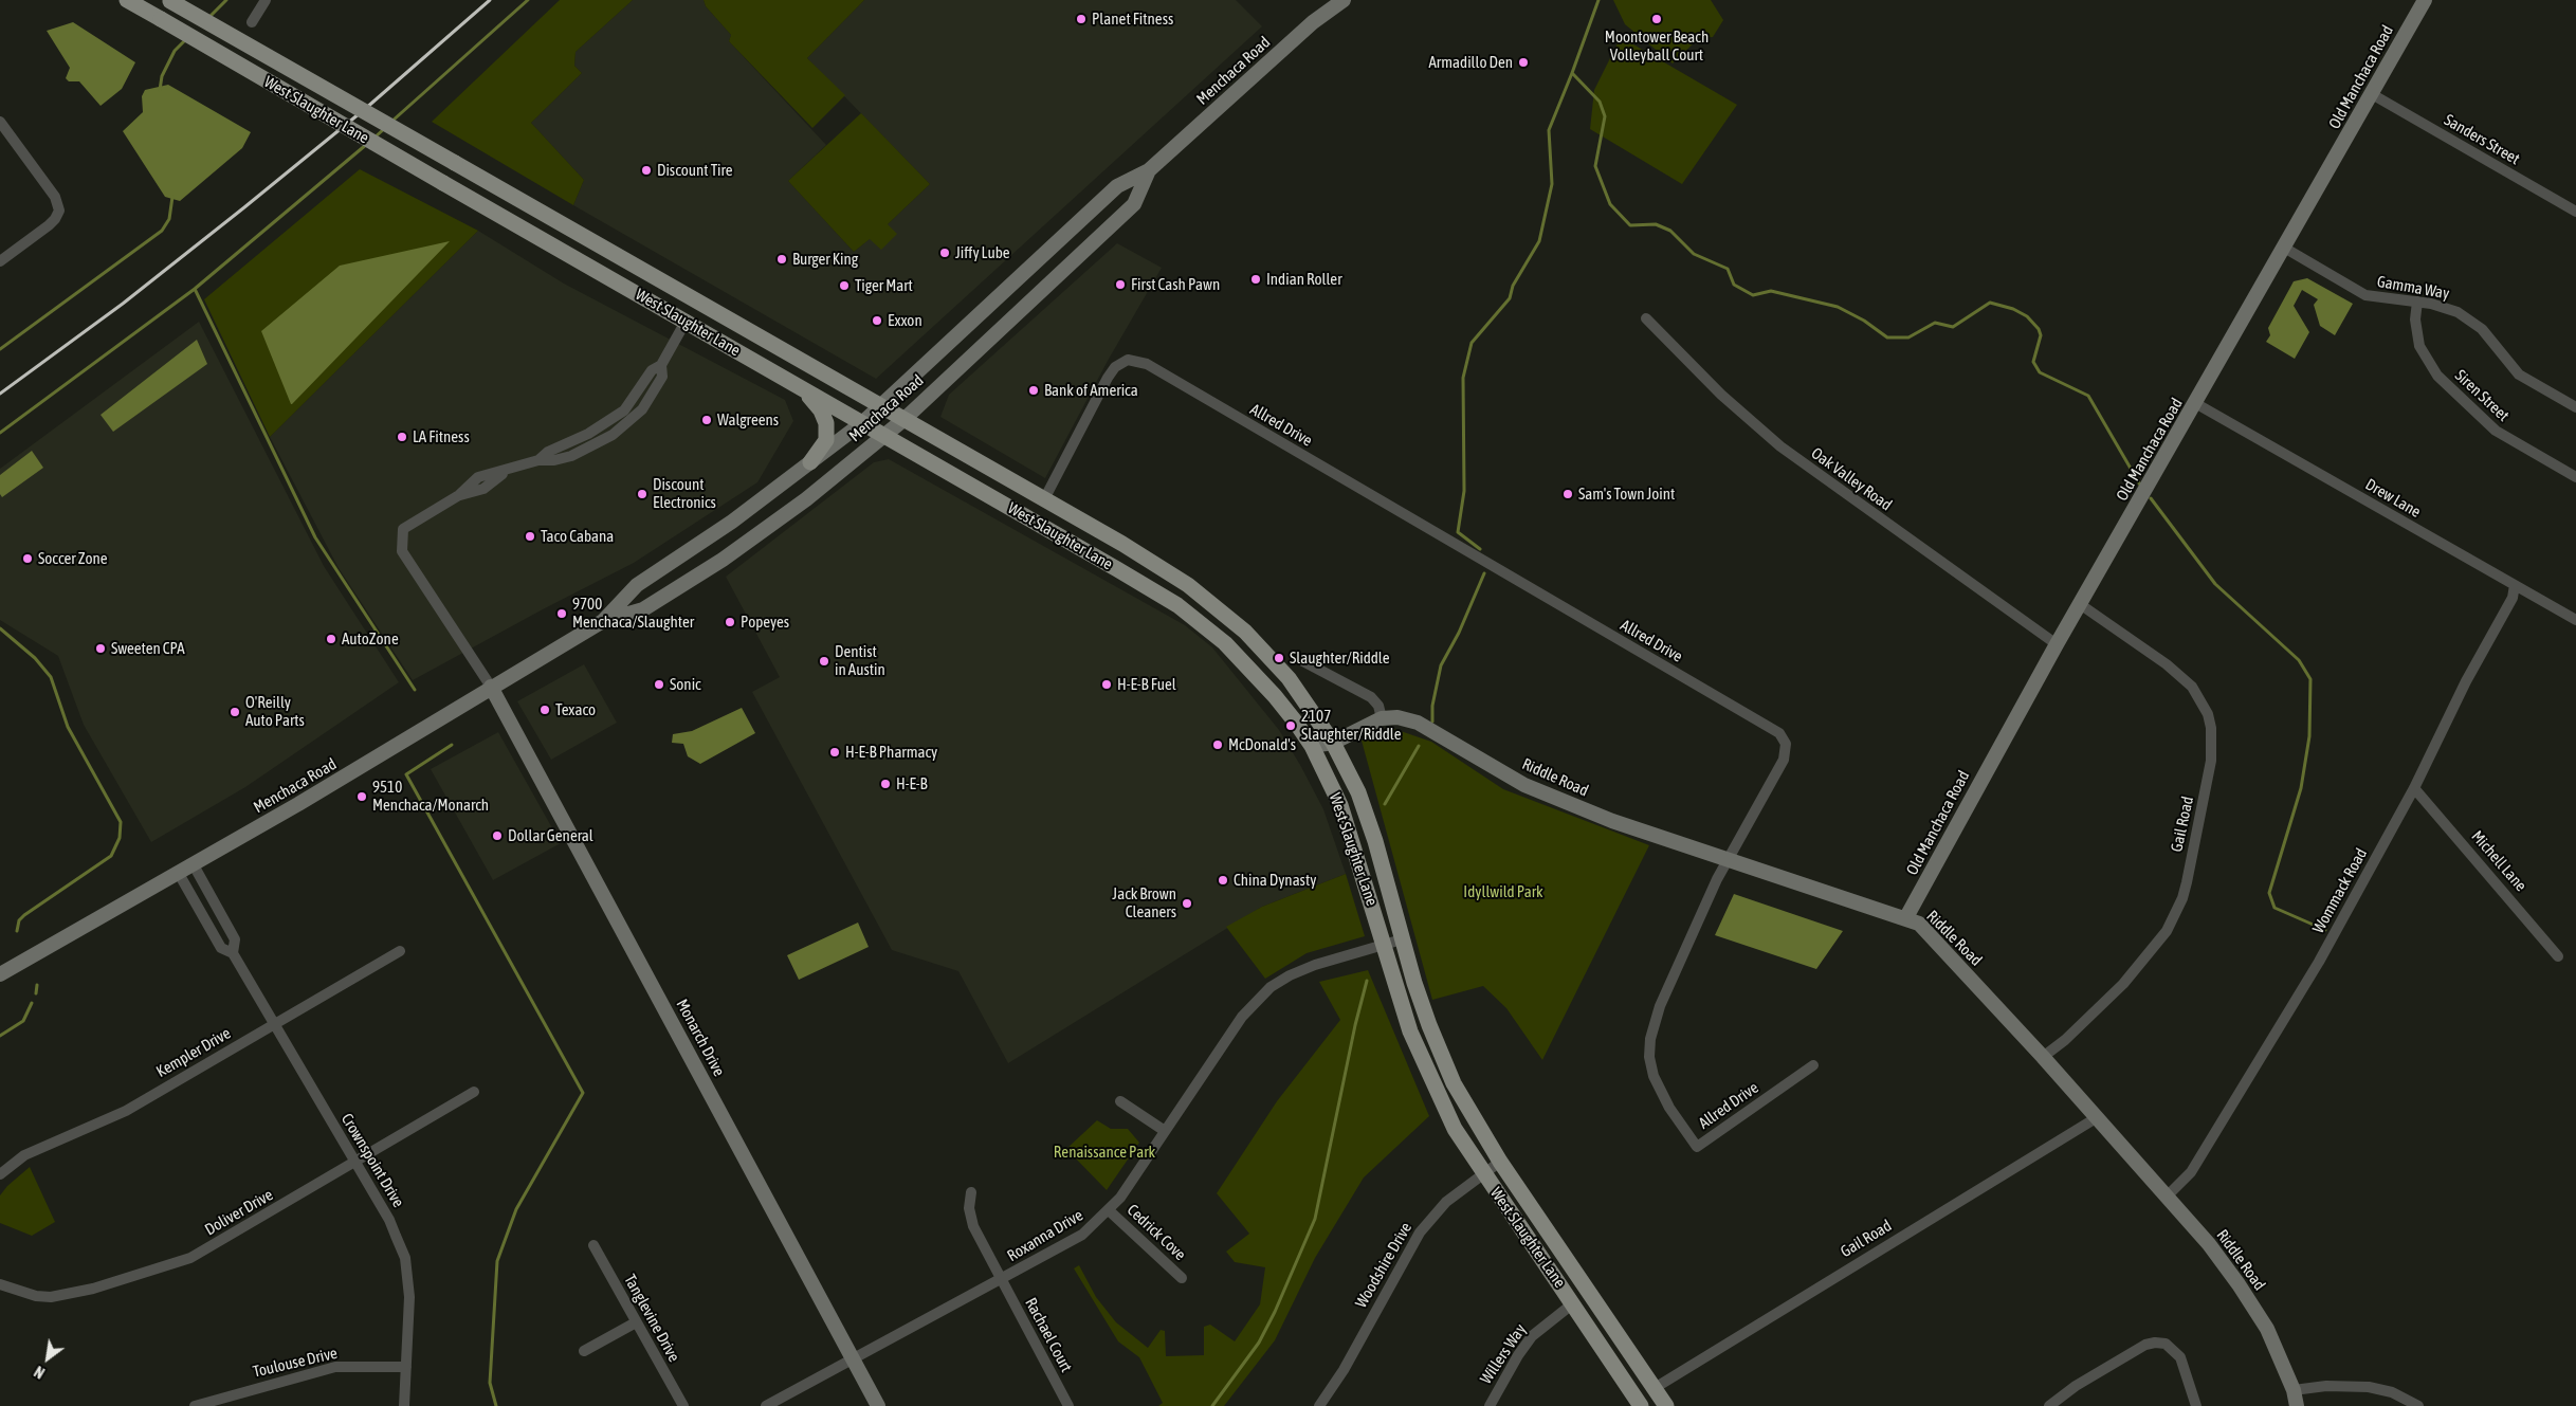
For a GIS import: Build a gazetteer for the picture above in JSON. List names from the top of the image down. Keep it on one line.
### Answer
{"streets":{"main road":["West Slaughter Lane"],"street":["Menchaca Road","Old Manchaca Road","Sanders Street","Gamma Way","Siren Street","Allred Drive","Oak Valley Road","Drew Lane","Riddle Road","Gail Road","Michell Lane","Wommack Road","Monarch Drive","Kempler Drive","Crownspoint Drive","Doliver Drive","Cedrick Cove","Roxanna Drive","Woodshire Drive","Tanglevine Drive","Rachael Court","Willers Way","Toulouse Drive"]},"crossings":[["Menchaca Road","West Slaughter Lane"],["Menchaca Road","Monarch Drive"],["Menchaca Road","Crownspoint Drive"],["Old Manchaca Road","Sanders Street"],["Old Manchaca Road","Gamma Way"],["Old Manchaca Road","Oak Valley Road"],["Old Manchaca Road","Drew Lane"],["Old Manchaca Road","Riddle Road"],["Old Manchaca Road","Gail Road"],["West Slaughter Lane","Allred Drive"],["West Slaughter Lane","Gail Road"],["West Slaughter Lane","Roxanna Drive"],["West Slaughter Lane","Woodshire Drive"],["West Slaughter Lane","Willers Way"],["Gamma Way","Siren Street"],["Allred Drive","Riddle Road"],["Drew Lane","Wommack Road"],["Riddle Road","Gail Road"],["Riddle Road","Wommack Road"],["Michell Lane","Wommack Road"],["Monarch Drive","Roxanna Drive"],["Kempler Drive","Crownspoint Drive"],["Crownspoint Drive","Doliver Drive"],["Crownspoint Drive","Toulouse Drive"],["Cedrick Cove","Roxanna Drive"],["Roxanna Drive","Rachael Court"]],"parks":["Idyllwild Park","Renaissance Park"],"places":["Planet Fitness","Moontower Beach Volleyball Court","Armadillo Den","Discount Tire","Jiffy Lube","Burger King","Indian Roller","First Cash Pawn","Tiger Mart","Exxon","Bank of America","Walgreens","LA Fitness","Discount Electronics","Sam's Town Joint","Taco Cabana","Soccer Zone","9700 Menchaca/Slaughter","Popeyes","AutoZone","Sweeten CPA","Slaughter/Riddle","Dentist in Austin","Sonic","H-E-B Fuel","Texaco","O'Reilly Auto Parts","2107 Slaughter/Riddle","McDonald's","H-E-B Pharmacy","H-E-B","9510 Menchaca/Monarch","Dollar General","China Dynasty","Jack Brown Cleaners"],"north":"bottom left"}
